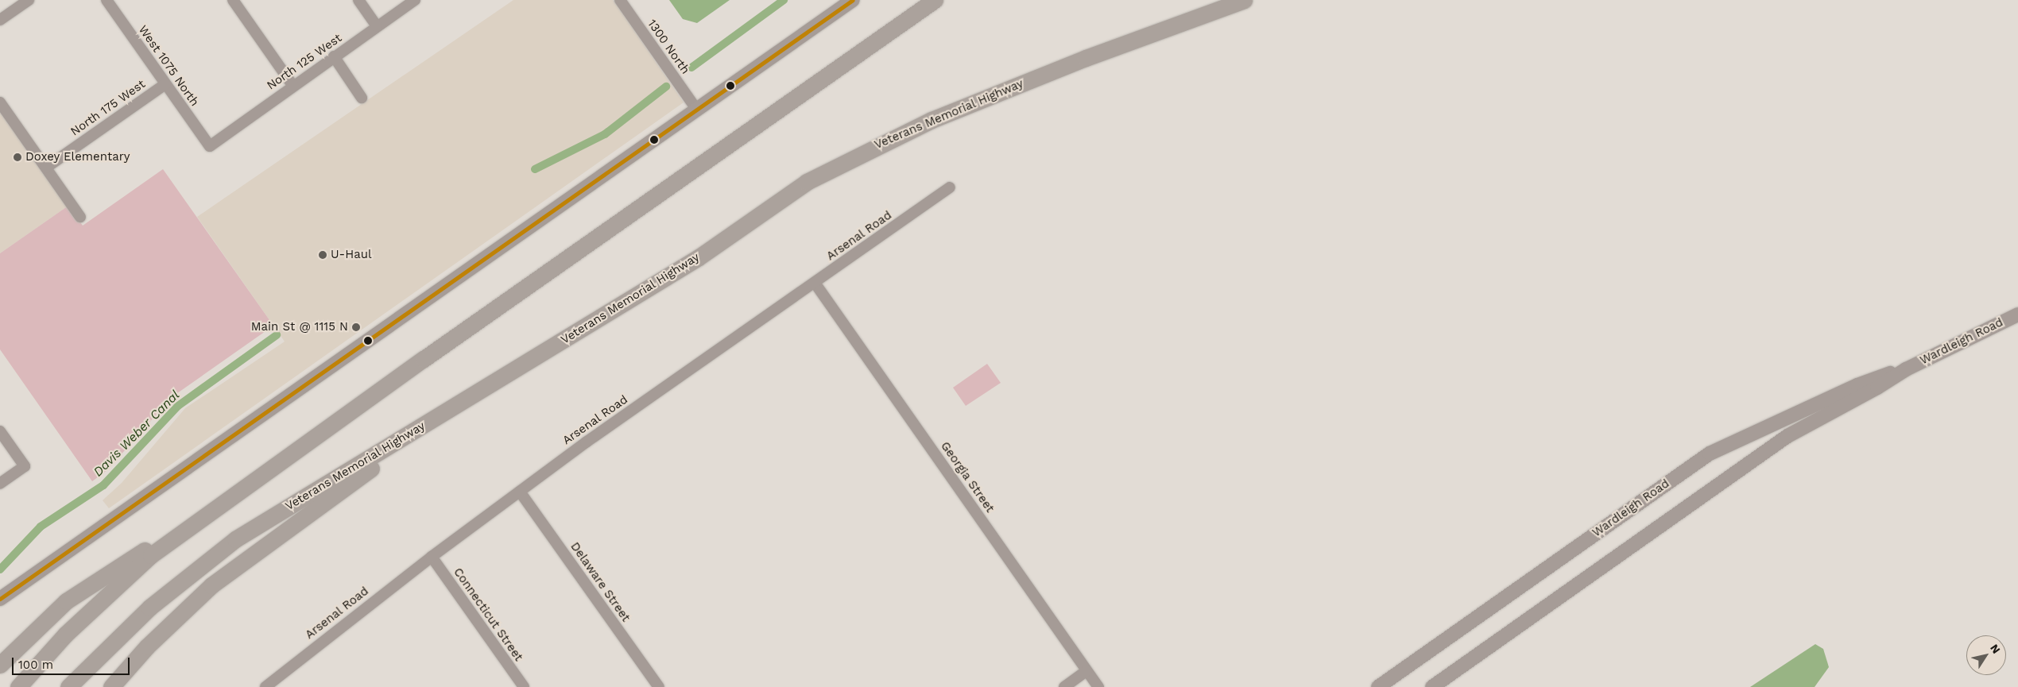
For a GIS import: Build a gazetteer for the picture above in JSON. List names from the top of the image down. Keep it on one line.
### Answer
{"streets":{"highway":["Veterans Memorial Highway"],"main road":["Wardleigh Road"],"street":["1300 North","North 125 West","West 1075 North","North 175 West","Arsenal Road","Georgia Street","Delaware Street","Connecticut Street"]},"crossings":[["North 125 West","West 1075 North"],["West 1075 North","North 175 West"],["Arsenal Road","Georgia Street"],["Arsenal Road","Delaware Street"],["Arsenal Road","Connecticut Street"]],"water":["Davis Weber Canal"],"places":["Doxey Elementary","U-Haul","Main St @ 1115 N"],"scale_bar":"100 m","north":"top right"}
